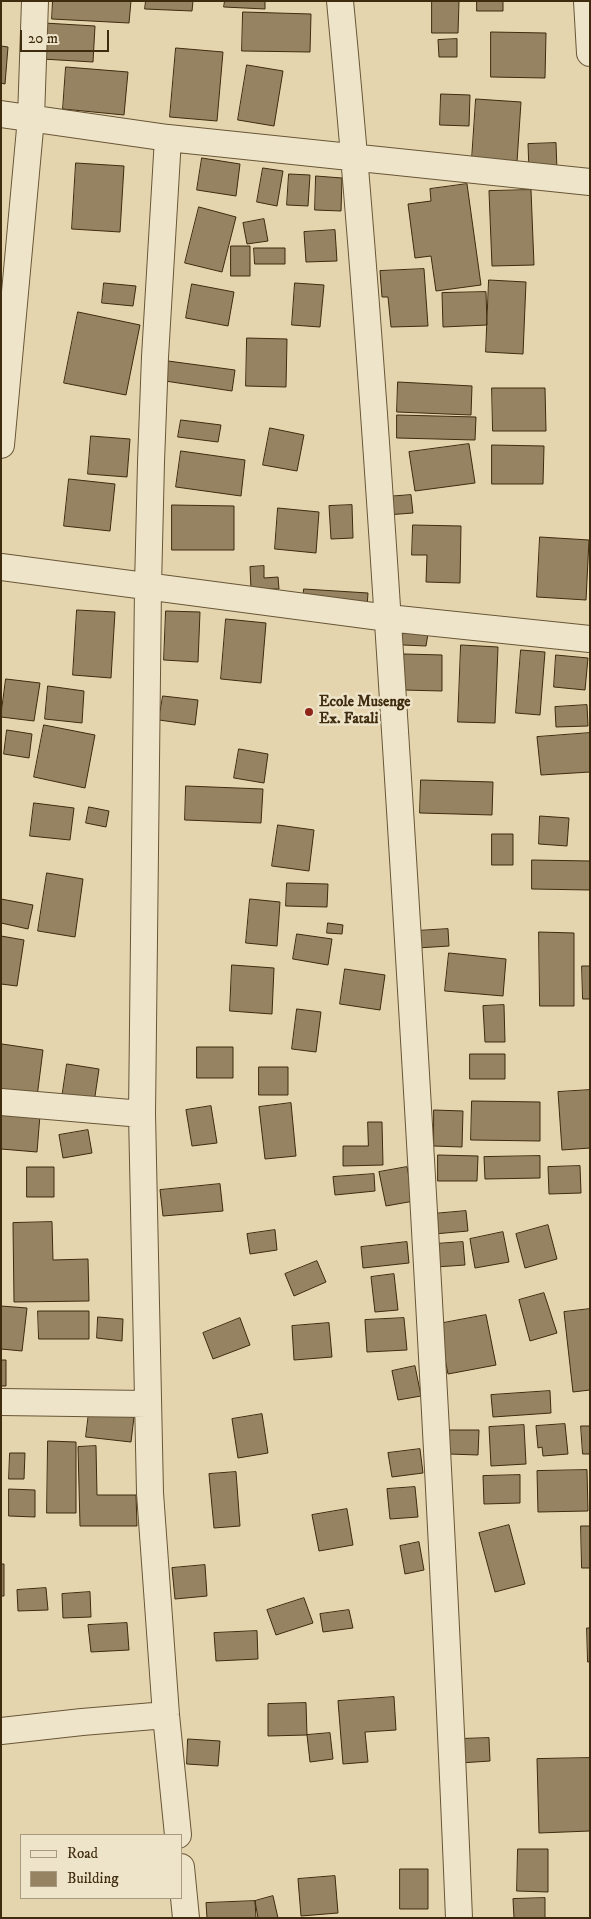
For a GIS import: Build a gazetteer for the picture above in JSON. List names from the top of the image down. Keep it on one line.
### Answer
{"places":["Ecole Musenge Ex. Fatali"],"legend":["Road","Building"],"scale_bar":"20 m"}
